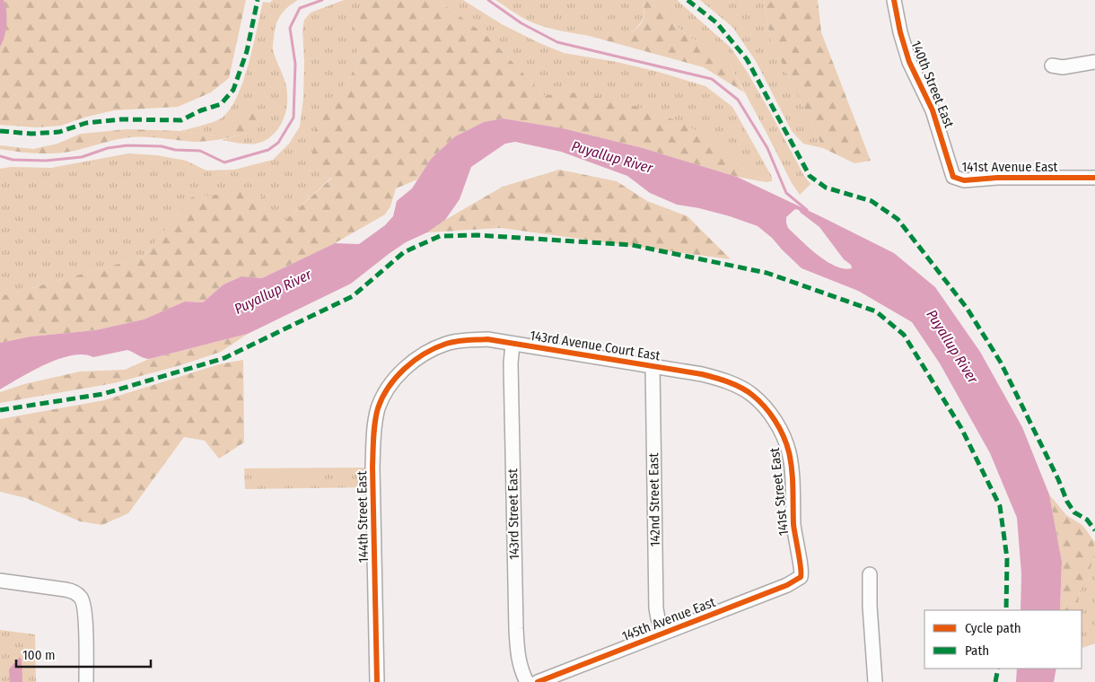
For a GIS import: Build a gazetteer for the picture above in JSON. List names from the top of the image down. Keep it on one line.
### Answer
{"streets":{"street":["140th Street East","141st Avenue East","143rd Avenue Court East","141st Street East","142nd Street East","143rd Street East","144th Street East","145th Avenue East"]},"crossings":[["140th Street East","141st Avenue East"],["143rd Avenue Court East","141st Street East"],["143rd Avenue Court East","142nd Street East"],["143rd Avenue Court East","143rd Street East"],["143rd Avenue Court East","144th Street East"],["141st Street East","145th Avenue East"],["142nd Street East","145th Avenue East"]],"water":["Puyallup River"],"legend":["Cycle path","Path"],"scale_bar":"100 m"}
